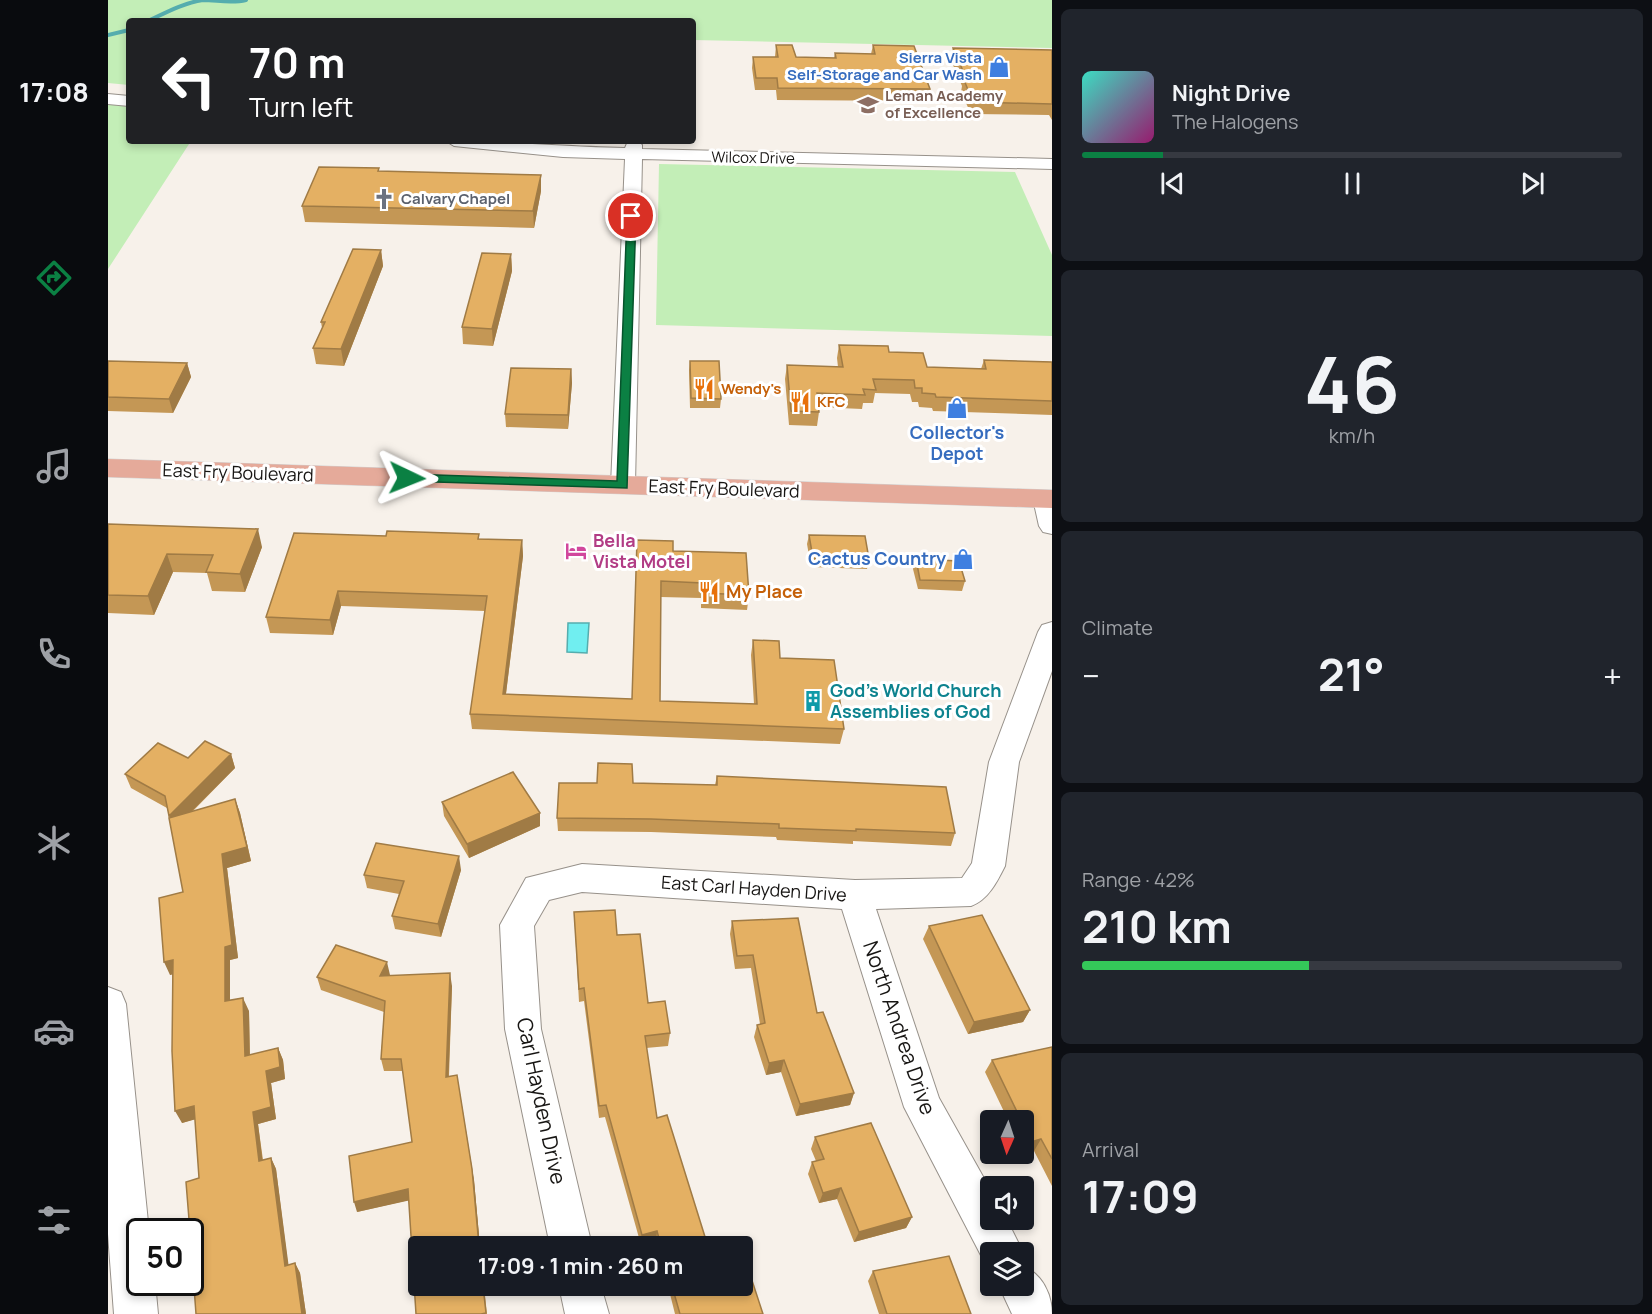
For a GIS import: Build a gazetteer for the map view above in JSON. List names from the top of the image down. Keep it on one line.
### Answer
{"streets":{"main road":["East Fry Boulevard"],"street":["Wilcox Drive","East Carl Hayden Drive","North Andrea Drive","Carl Hayden Drive"]},"crossings":[["East Carl Hayden Drive","North Andrea Drive"],["East Carl Hayden Drive","Carl Hayden Drive"]],"places":{"shop":["Sierra Vista Self-Storage and Car Wash","Collector's Depot","Cactus Country"],"school or university":["Leman Academy of Excellence"],"church":["Calvary Chapel"],"restaurant":["Wendy's","KFC","My Place"],"hotel":["Bella Vista Motel"],"building":["God's World Church Assemblies of God"]},"north":"bottom","page":{"tabs":"17:08","turn":["70 m","Turn left"],"song":["Night Drive","The Halogens"],"tile":[["46","km/h"],"Climate",["Range · 42%","210 km"],["Arrival","17:09"]],"heat":["−","21°","+"],"limit":"50","trip":"17:09 · 1 min · 260 m"}}
